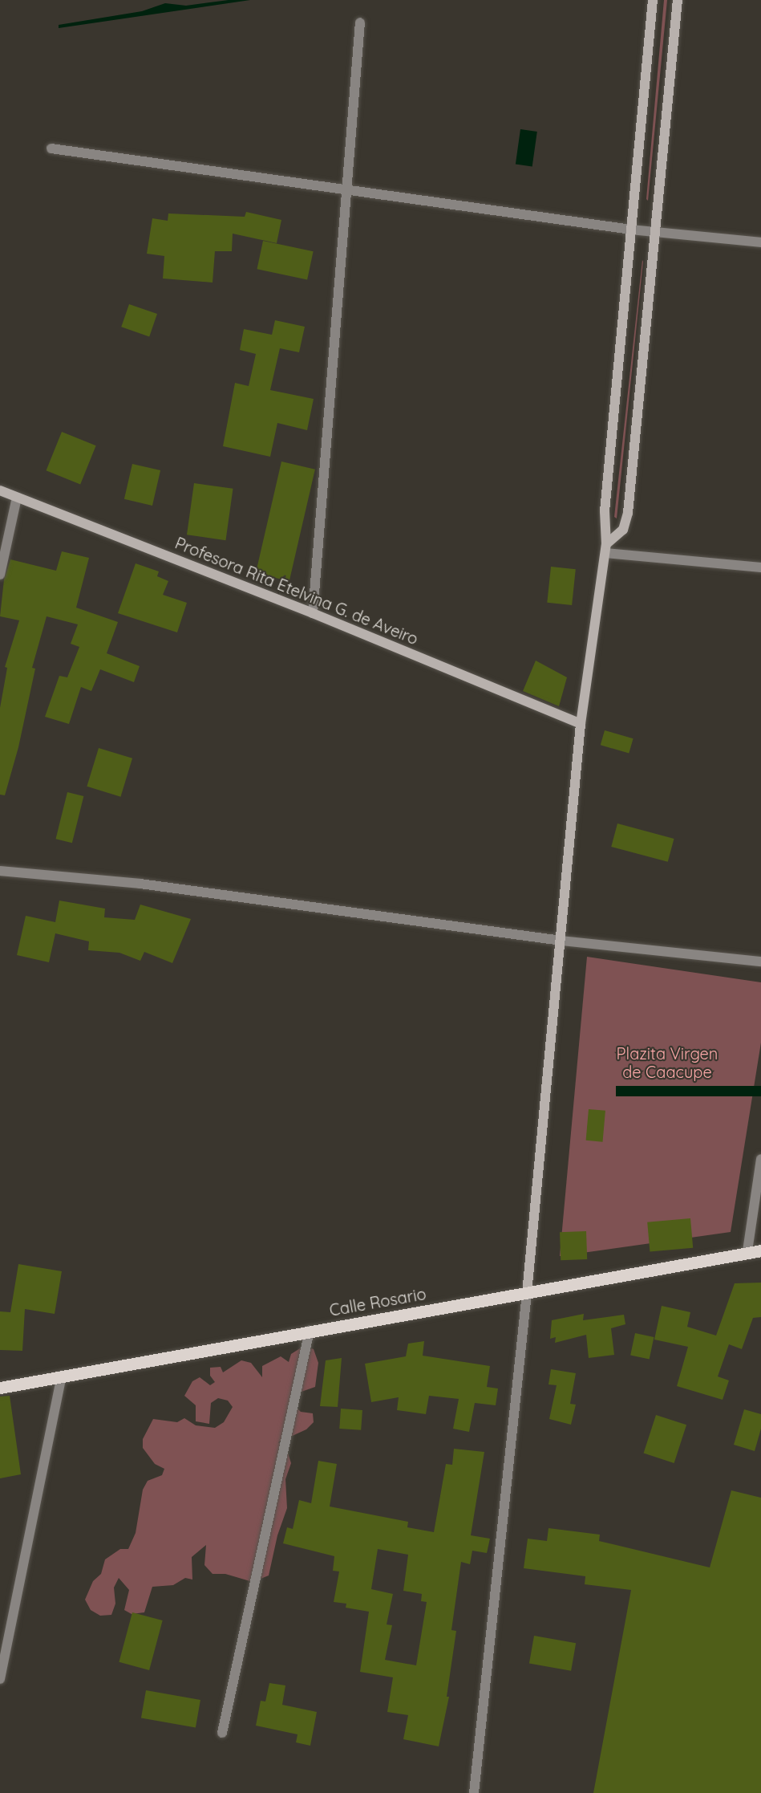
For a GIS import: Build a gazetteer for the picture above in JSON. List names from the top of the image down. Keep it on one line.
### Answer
{"streets":{"main road":["Calle Rosario"],"street":["Profesora Rita Etelvina G. de Aveiro"]},"parks":["Plazita Virgen de Caacupe"]}
